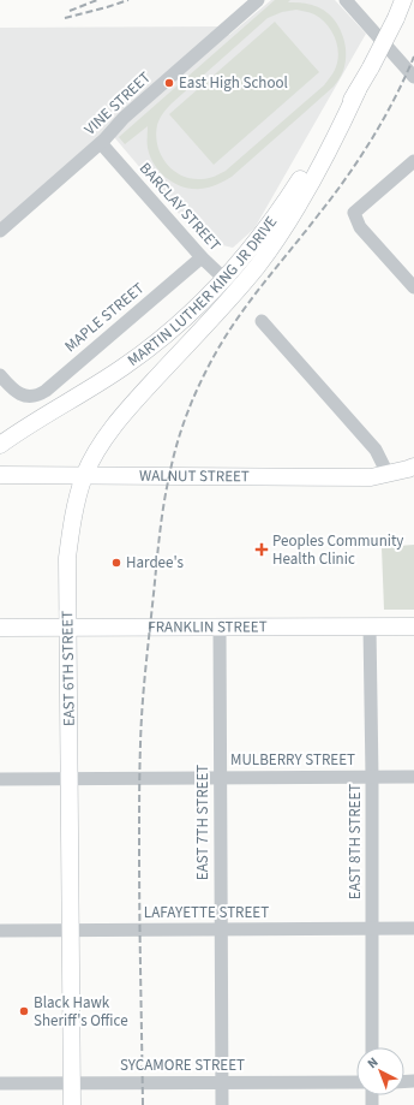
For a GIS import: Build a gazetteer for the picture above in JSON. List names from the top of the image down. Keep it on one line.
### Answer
{"streets":{"main road":["MARTIN LUTHER KING JR DRIVE","WALNUT STREET","FRANKLIN STREET","EAST 6TH STREET"],"street":["VINE STREET","BARCLAY STREET","MAPLE STREET","MULBERRY STREET","EAST 7TH STREET","EAST 8TH STREET","LAFAYETTE STREET","SYCAMORE STREET"]},"crossings":[["VINE STREET","BARCLAY STREET"],["BARCLAY STREET","MARTIN LUTHER KING JR DRIVE"],["BARCLAY STREET","MAPLE STREET"],["BARCLAY STREET","EAST 6TH STREET"],["MARTIN LUTHER KING JR DRIVE","EAST 6TH STREET"],["WALNUT STREET","EAST 6TH STREET"],["FRANKLIN STREET","EAST 6TH STREET"],["FRANKLIN STREET","EAST 7TH STREET"],["FRANKLIN STREET","EAST 8TH STREET"],["EAST 6TH STREET","MULBERRY STREET"],["EAST 6TH STREET","LAFAYETTE STREET"],["EAST 6TH STREET","SYCAMORE STREET"],["MULBERRY STREET","EAST 7TH STREET"],["MULBERRY STREET","EAST 8TH STREET"],["EAST 7TH STREET","LAFAYETTE STREET"],["EAST 7TH STREET","SYCAMORE STREET"],["EAST 8TH STREET","LAFAYETTE STREET"]],"places":{"other":["East High School","Hardee's","Black Hawk Sheriff's Office"],"health":["Peoples Community Health Clinic"]},"north":"top left"}
